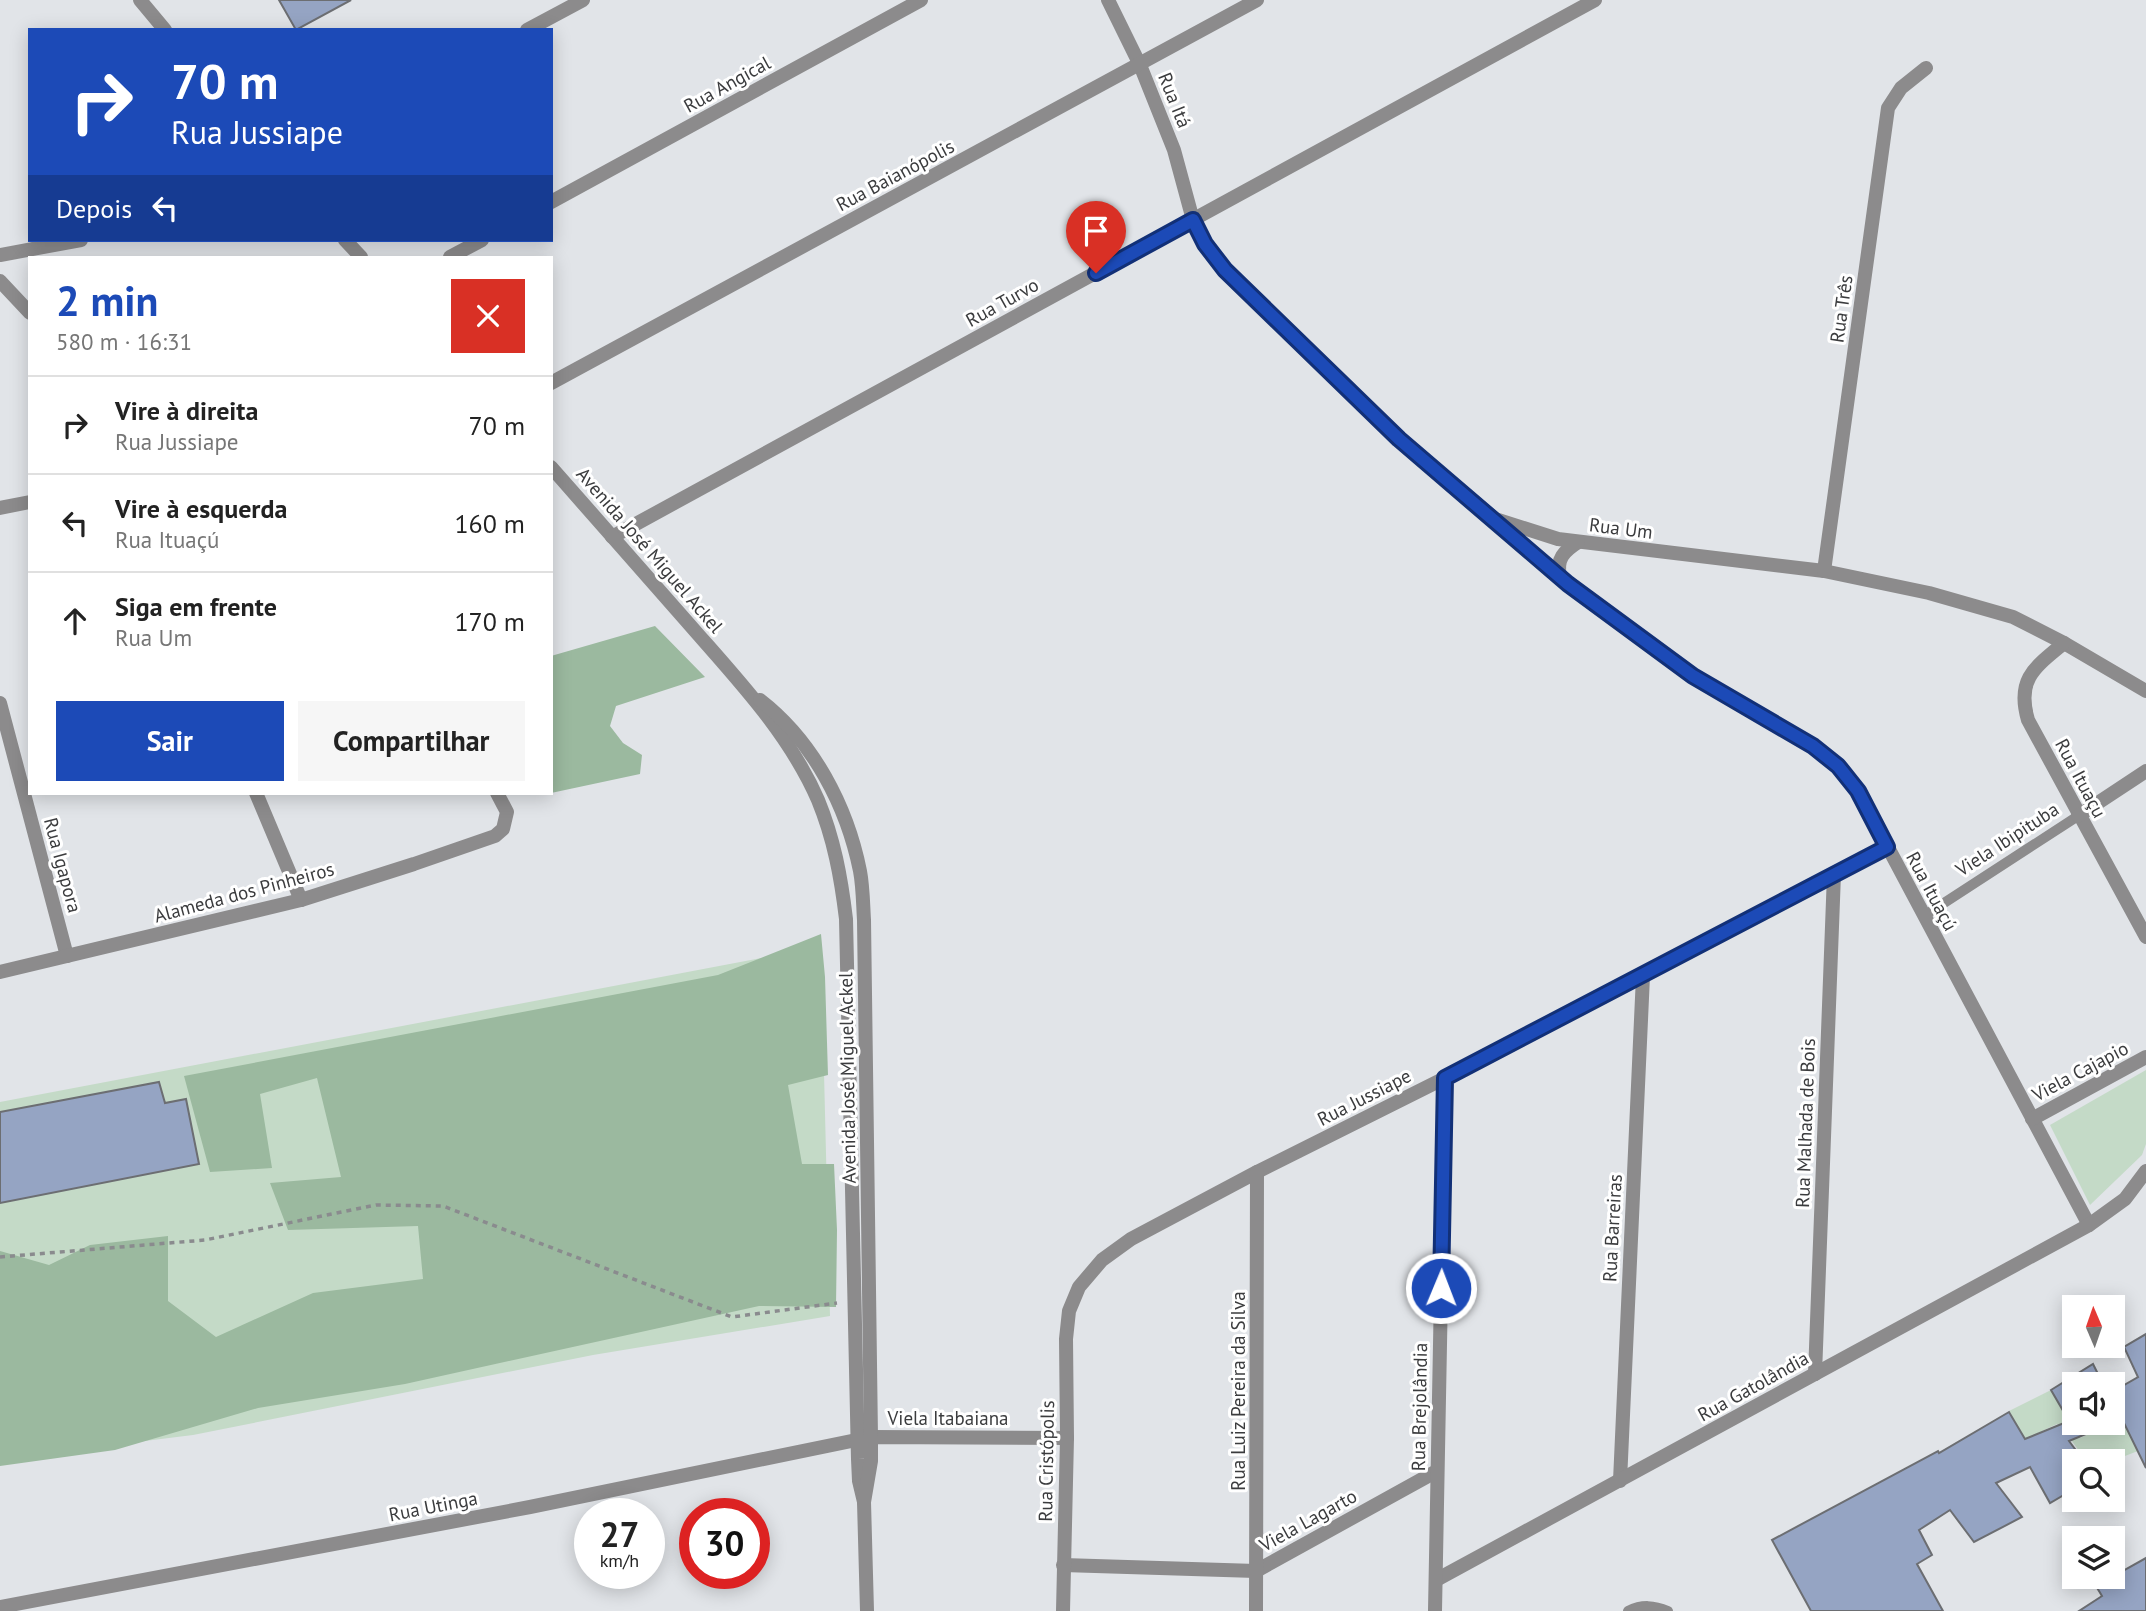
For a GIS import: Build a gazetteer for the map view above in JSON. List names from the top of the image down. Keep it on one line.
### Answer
{"streets":{"street":["Rua Angical","Rua Itá","Rua Baianópolis","Rua Turvo","Rua Três","Rua Um","Avenida José Miguel Ackel","Rua Ituaçu","Viela Ibipituba","Rua Igapora","Rua Ituaçú","Alameda dos Pinheiros","Viela Cajapio","Rua Jussiape","Rua Malhada de Bois","Rua Barreiras","Rua Gatolândia","Rua Luiz Pereira da Silva","Rua Brejolândia","Viela Itabaiana","Rua Cristópolis","Rua Utinga","Viela Lagarto"]},"crossings":[["Rua Itá","Rua Baianópolis"],["Rua Itá","Rua Turvo"],["Rua Itá","Rua Um"],["Rua Turvo","Rua Um"],["Rua Turvo","Avenida José Miguel Ackel"],["Rua Três","Rua Um"],["Rua Um","Rua Ituaçu"],["Rua Um","Rua Ituaçú"],["Avenida José Miguel Ackel","Viela Itabaiana"],["Avenida José Miguel Ackel","Rua Utinga"],["Rua Ituaçu","Viela Ibipituba"],["Viela Ibipituba","Rua Ituaçú"],["Rua Igapora","Alameda dos Pinheiros"],["Rua Ituaçú","Viela Cajapio"],["Rua Ituaçú","Rua Jussiape"],["Rua Ituaçú","Rua Gatolândia"],["Rua Jussiape","Rua Malhada de Bois"],["Rua Jussiape","Rua Barreiras"],["Rua Jussiape","Rua Luiz Pereira da Silva"],["Rua Jussiape","Rua Brejolândia"],["Rua Jussiape","Rua Cristópolis"],["Rua Malhada de Bois","Rua Gatolândia"],["Rua Barreiras","Rua Gatolândia"],["Rua Gatolândia","Rua Brejolândia"],["Rua Luiz Pereira da Silva","Viela Lagarto"],["Rua Brejolândia","Viela Lagarto"],["Viela Itabaiana","Rua Cristópolis"],["Viela Itabaiana","Rua Utinga"],["Rua Cristópolis","Viela Lagarto"]],"north":"top","page":{"turn":["70 m","Rua Jussiape"],"then":"Depois","heading":["2 min","580 m · 16:31"],"list":[{"name":"Vire à direita","note":"Rua Jussiape","value":"70 m"},{"name":"Vire à esquerda","note":"Rua Ituaçú","value":"160 m"},{"name":"Siga em frente","note":"Rua Um","value":"170 m"}],"buttons":["Sair","Compartilhar"],"speed":"27 km/h","limit":"30"}}
